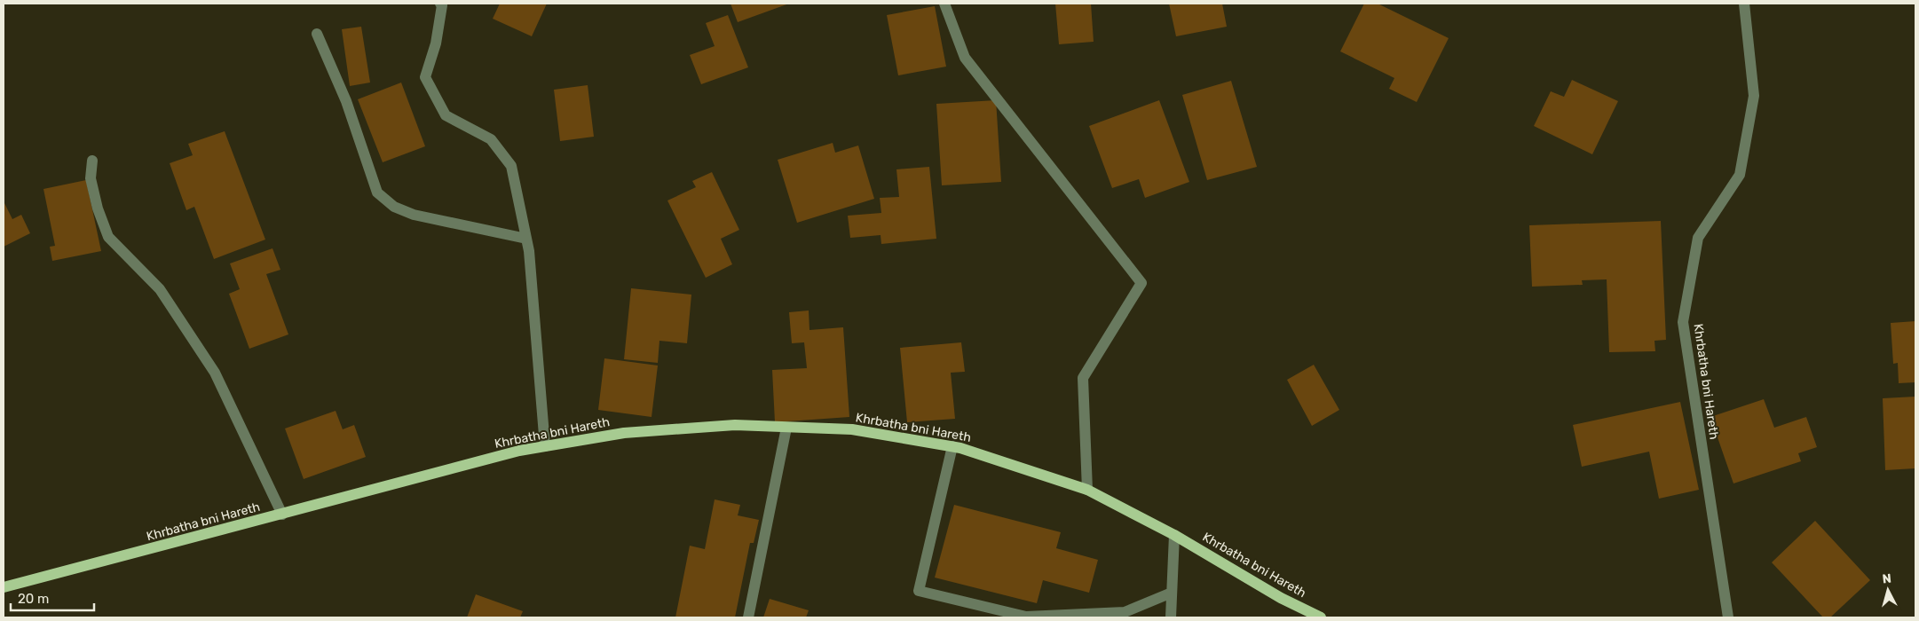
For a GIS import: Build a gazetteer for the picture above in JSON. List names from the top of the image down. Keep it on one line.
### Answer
{"streets":{"main road":["Khrbatha bni Hareth"]},"scale_bar":"20 m","north":"top"}
